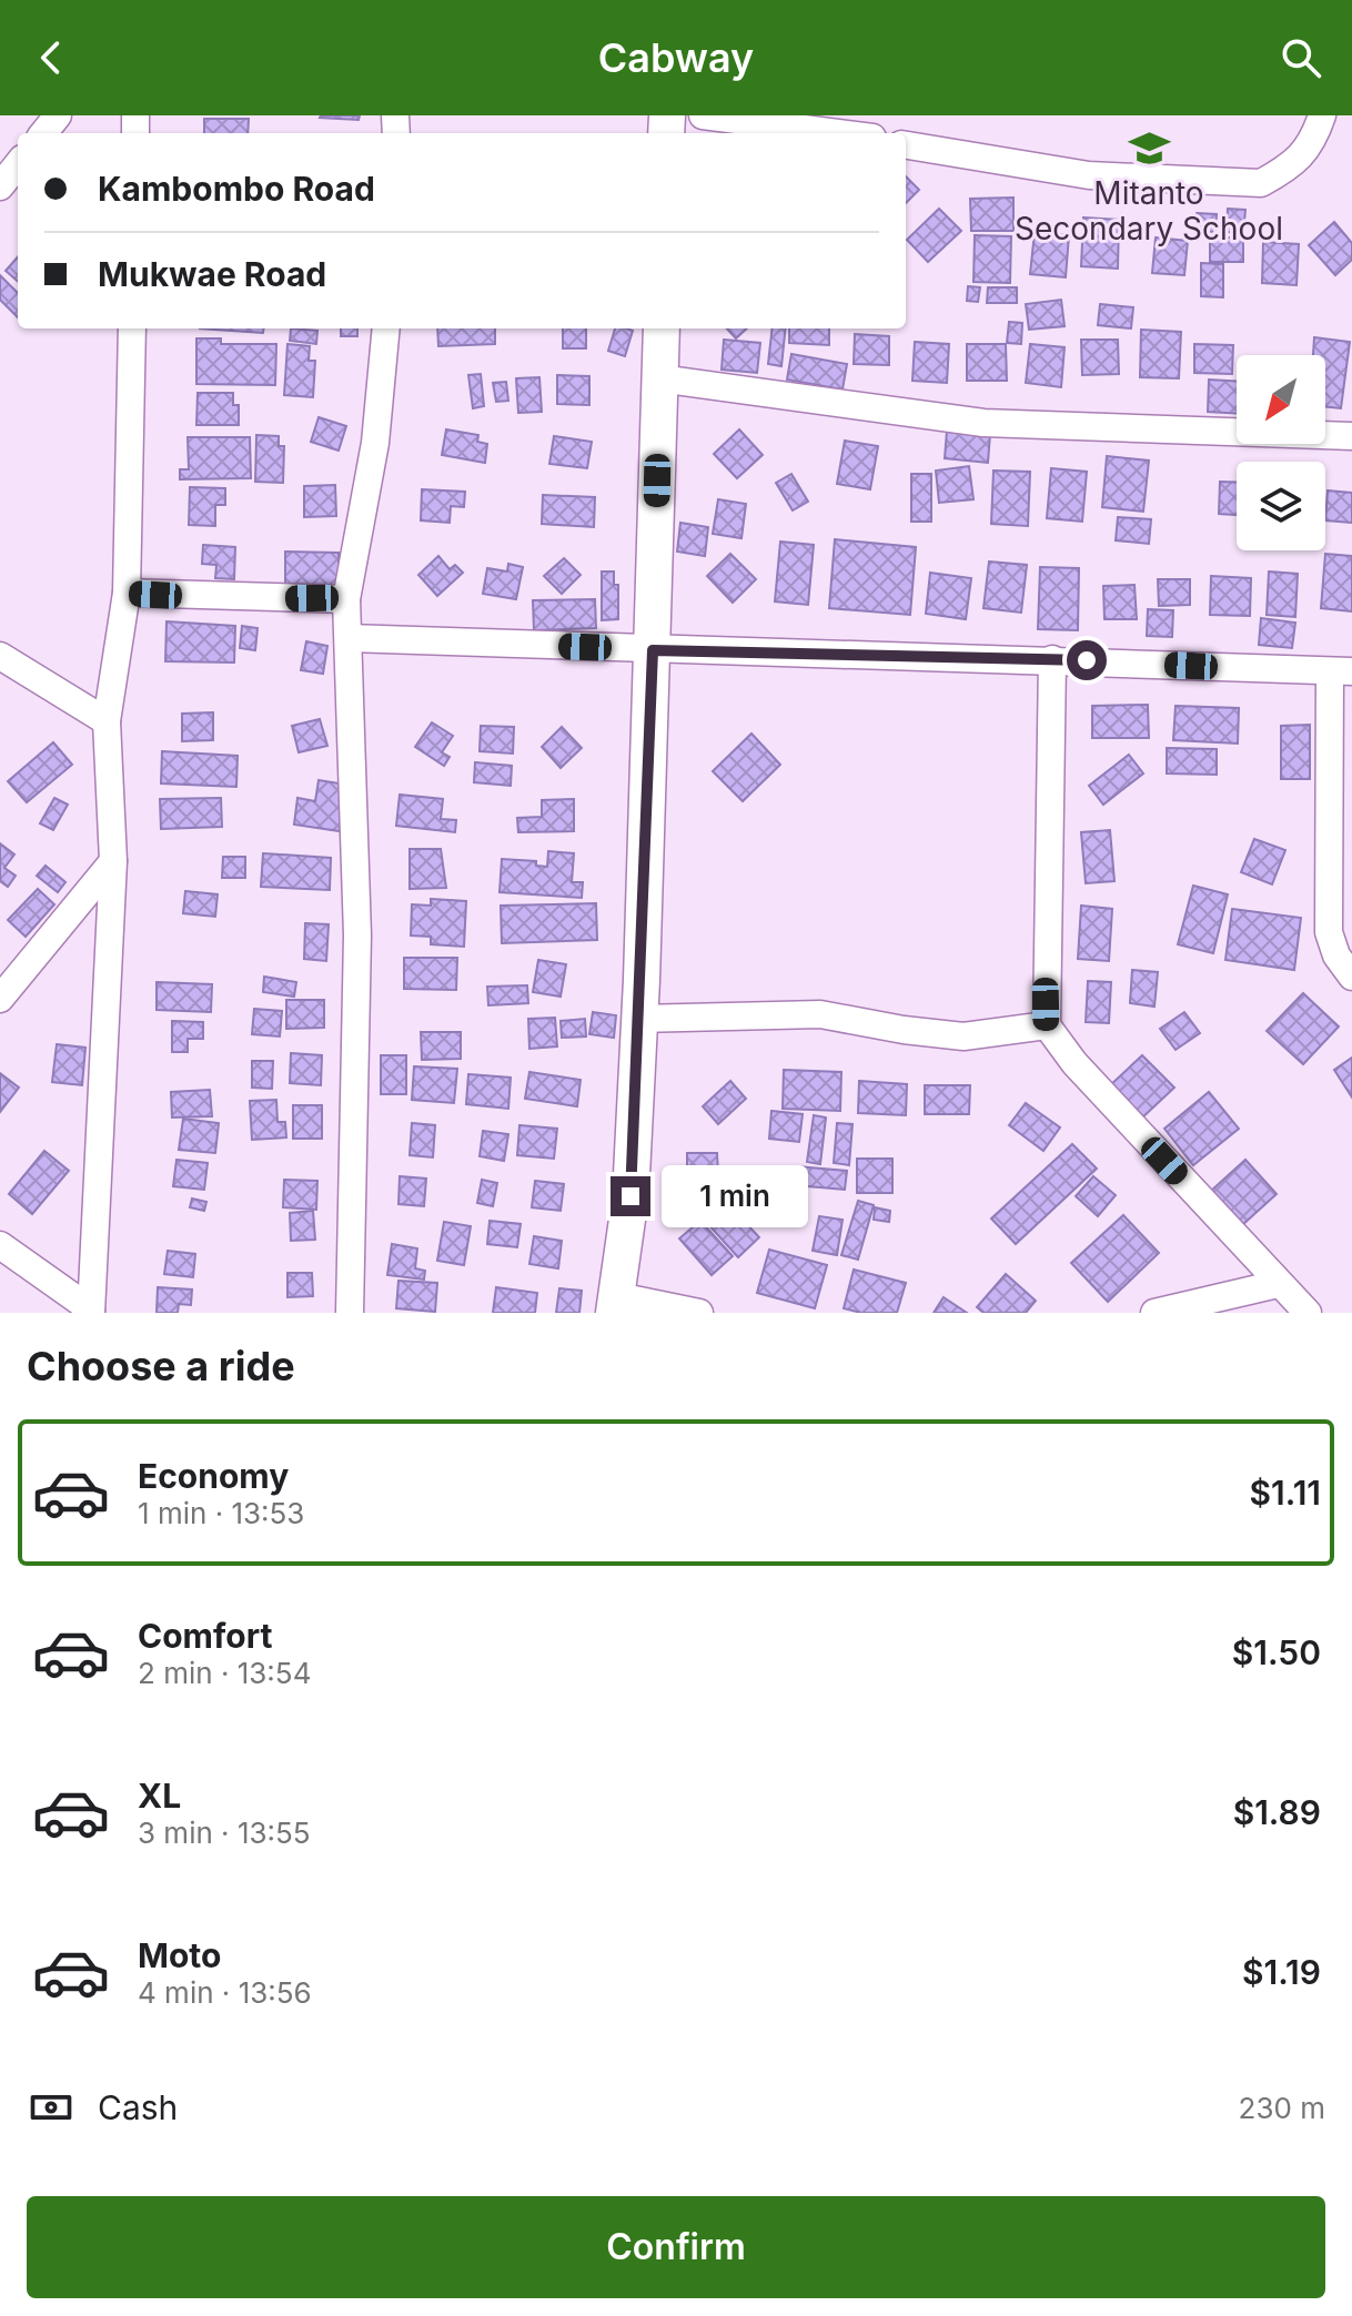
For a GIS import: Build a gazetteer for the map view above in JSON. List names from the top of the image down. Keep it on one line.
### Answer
{"places":{"school or university":["Mitanto Secondary School"]},"north":"bottom left","page":{"header":"Cabway","banner":["Kambombo Road","Mukwae Road"],"bubble":"1 min","heading":"Choose a ride","list":[{"name":"Economy","note":"1 min · 13:53","value":"$1.11"},{"name":"Comfort","note":"2 min · 13:54","value":"$1.50"},{"name":"XL","note":"3 min · 13:55","value":"$1.89"},{"name":"Moto","note":"4 min · 13:56","value":"$1.19"}],"pay":["Cash","230 m"],"buttons":"Confirm"}}
